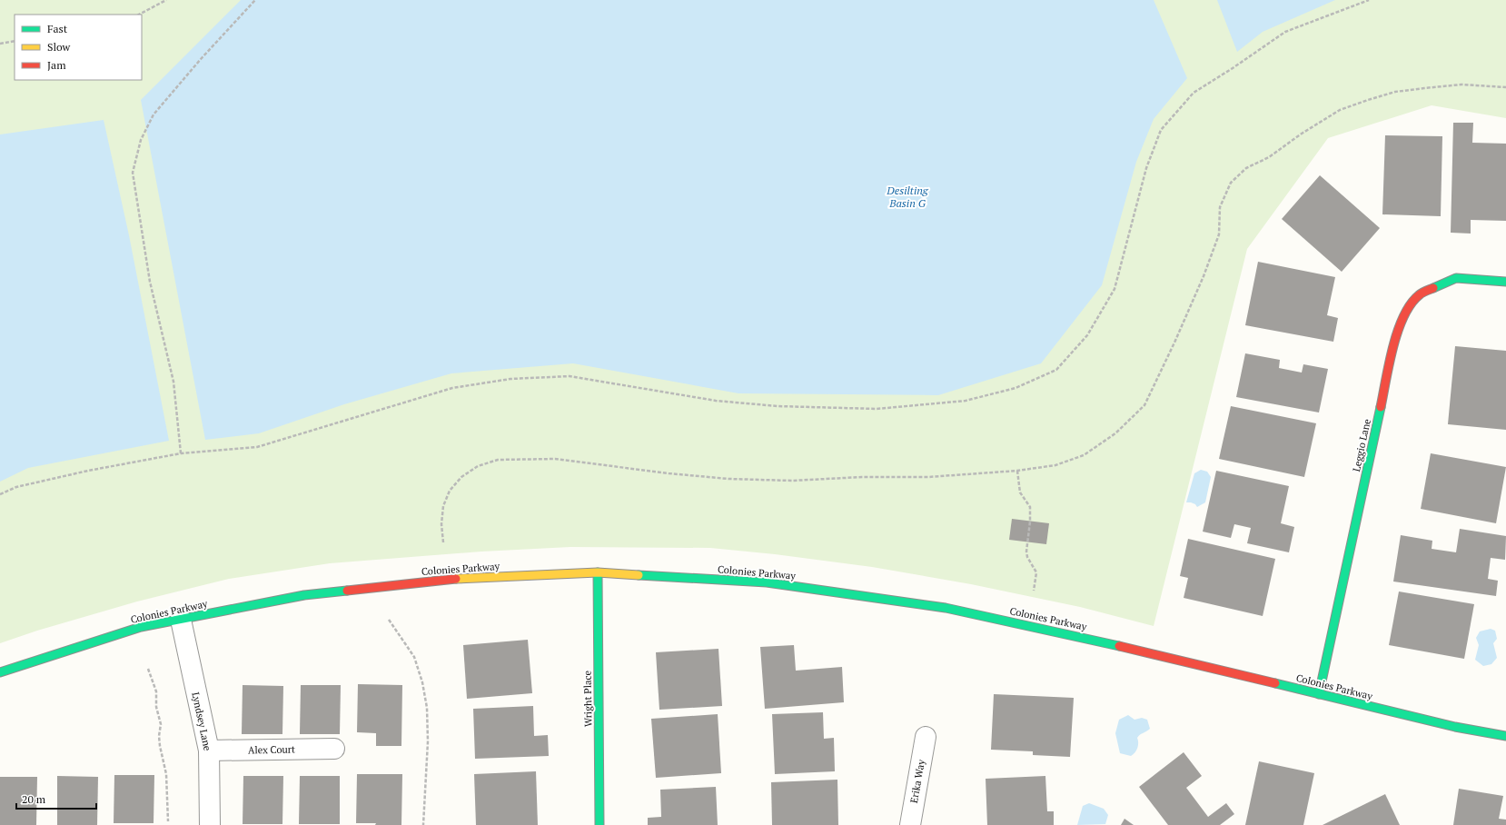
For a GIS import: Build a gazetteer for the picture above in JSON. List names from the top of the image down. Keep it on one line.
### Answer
{"streets":{"street":["Leggio Lane","Colonies Parkway","Wright Place","Lyndsey Lane","Alex Court","Erika Way"]},"crossings":[["Leggio Lane","Colonies Parkway"],["Colonies Parkway","Wright Place"],["Colonies Parkway","Lyndsey Lane"],["Lyndsey Lane","Alex Court"]],"water":["Desilting Basin G"],"legend":["Fast","Slow","Jam"],"scale_bar":"20 m"}
